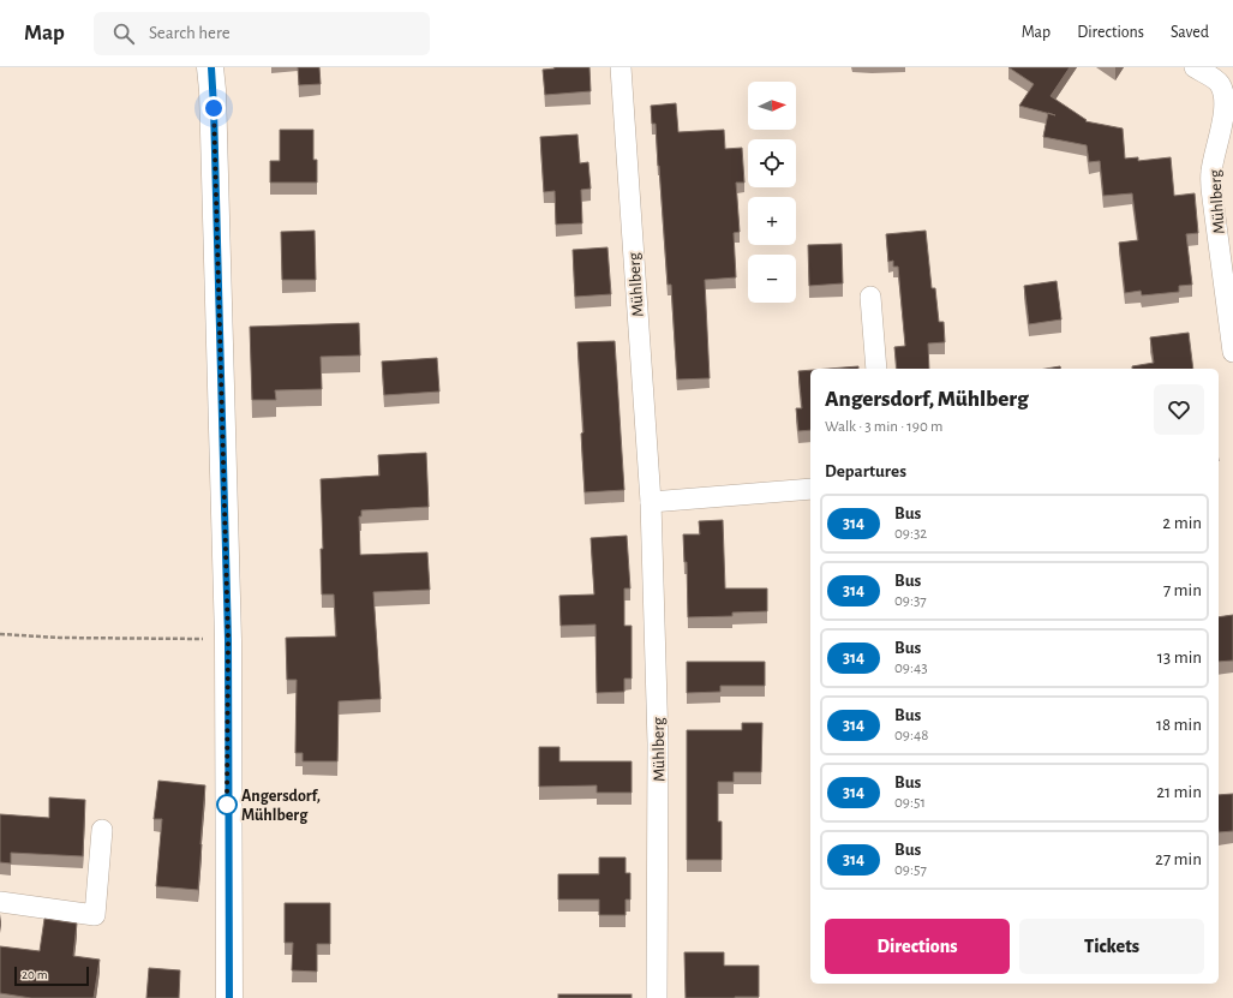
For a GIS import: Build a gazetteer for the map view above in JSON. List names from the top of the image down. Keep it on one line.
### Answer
{"streets":{"street":["Mühlberg"]},"places":["Angersdorf, Mühlberg"],"lines":["bus line 314"],"scale_bar":"20 m","north":"right","page":{"header":"Map","search":"Search here","nav":["Map","Directions","Saved"],"map_buttons":["+","−"],"heading":[["Angersdorf, Mühlberg","Walk · 3 min · 190 m"],"Departures"],"list":[{"mark":"314","name":"Bus","note":"09:32","value":"2 min"},{"mark":"314","name":"Bus","note":"09:37","value":"7 min"},{"mark":"314","name":"Bus","note":"09:43","value":"13 min"},{"mark":"314","name":"Bus","note":"09:48","value":"18 min"},{"mark":"314","name":"Bus","note":"09:51","value":"21 min"},{"mark":"314","name":"Bus","note":"09:57","value":"27 min"}],"buttons":["Directions","Tickets"],"scale":"20 m"}}
